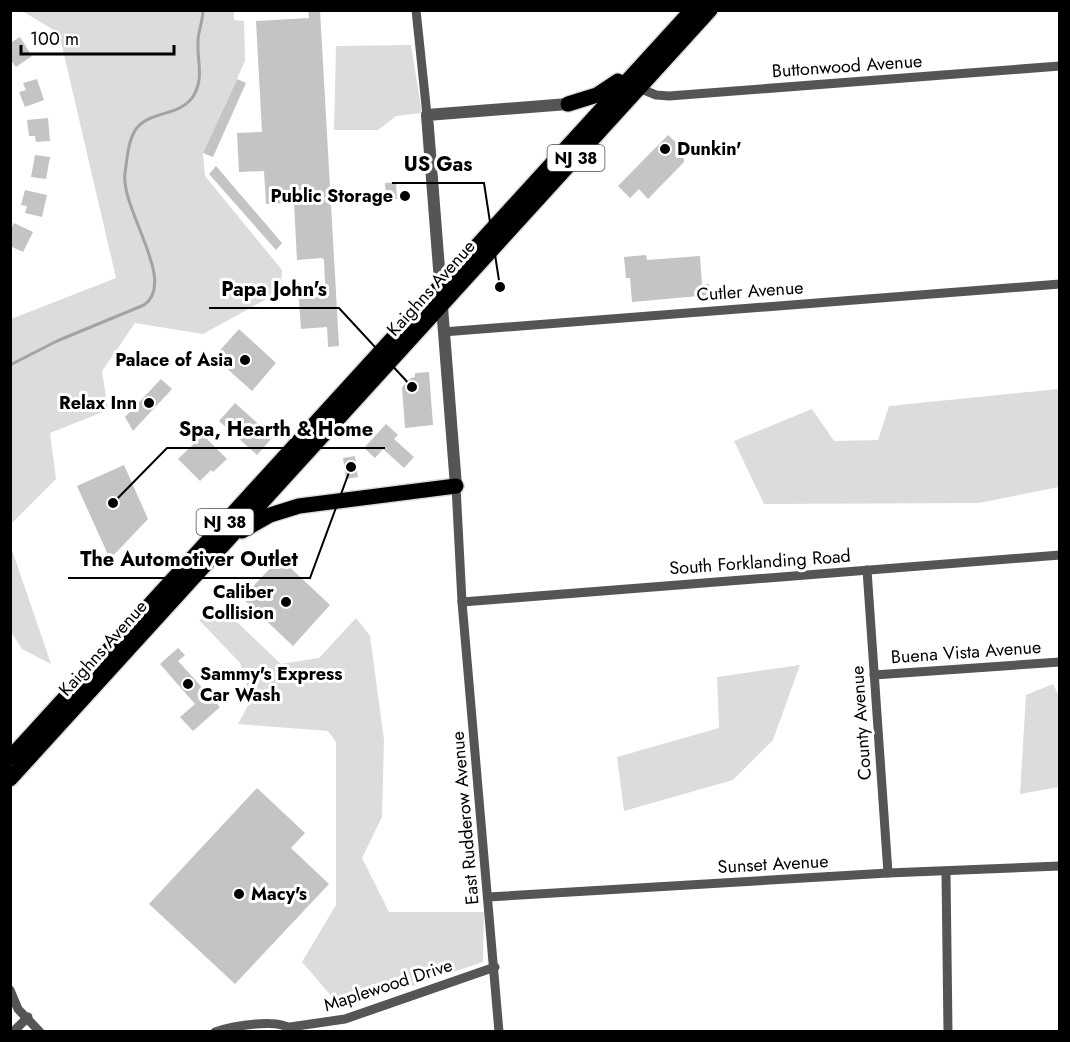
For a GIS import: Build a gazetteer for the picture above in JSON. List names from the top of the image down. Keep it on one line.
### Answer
{"streets":{"highway":["NJ 38","Kaighns Avenue"],"street":["Buttonwood Avenue","Cutler Avenue","South Forklanding Road","Buena Vista Avenue","County Avenue","East Rudderow Avenue","Sunset Avenue","Maplewood Drive"]},"crossings":[["Buttonwood Avenue","Kaighns Avenue"],["South Forklanding Road","County Avenue"],["South Forklanding Road","East Rudderow Avenue"],["Buena Vista Avenue","County Avenue"],["County Avenue","Sunset Avenue"],["East Rudderow Avenue","Sunset Avenue"],["East Rudderow Avenue","Maplewood Drive"]],"places":["Dunkin'","Public Storage","US Gas","Palace of Asia","Papa John's","Relax Inn","The Automotiver Outlet","Spa, Hearth & Home","Caliber Collision","Sammy's Express Car Wash","Macy's"],"scale_bar":"100 m"}
